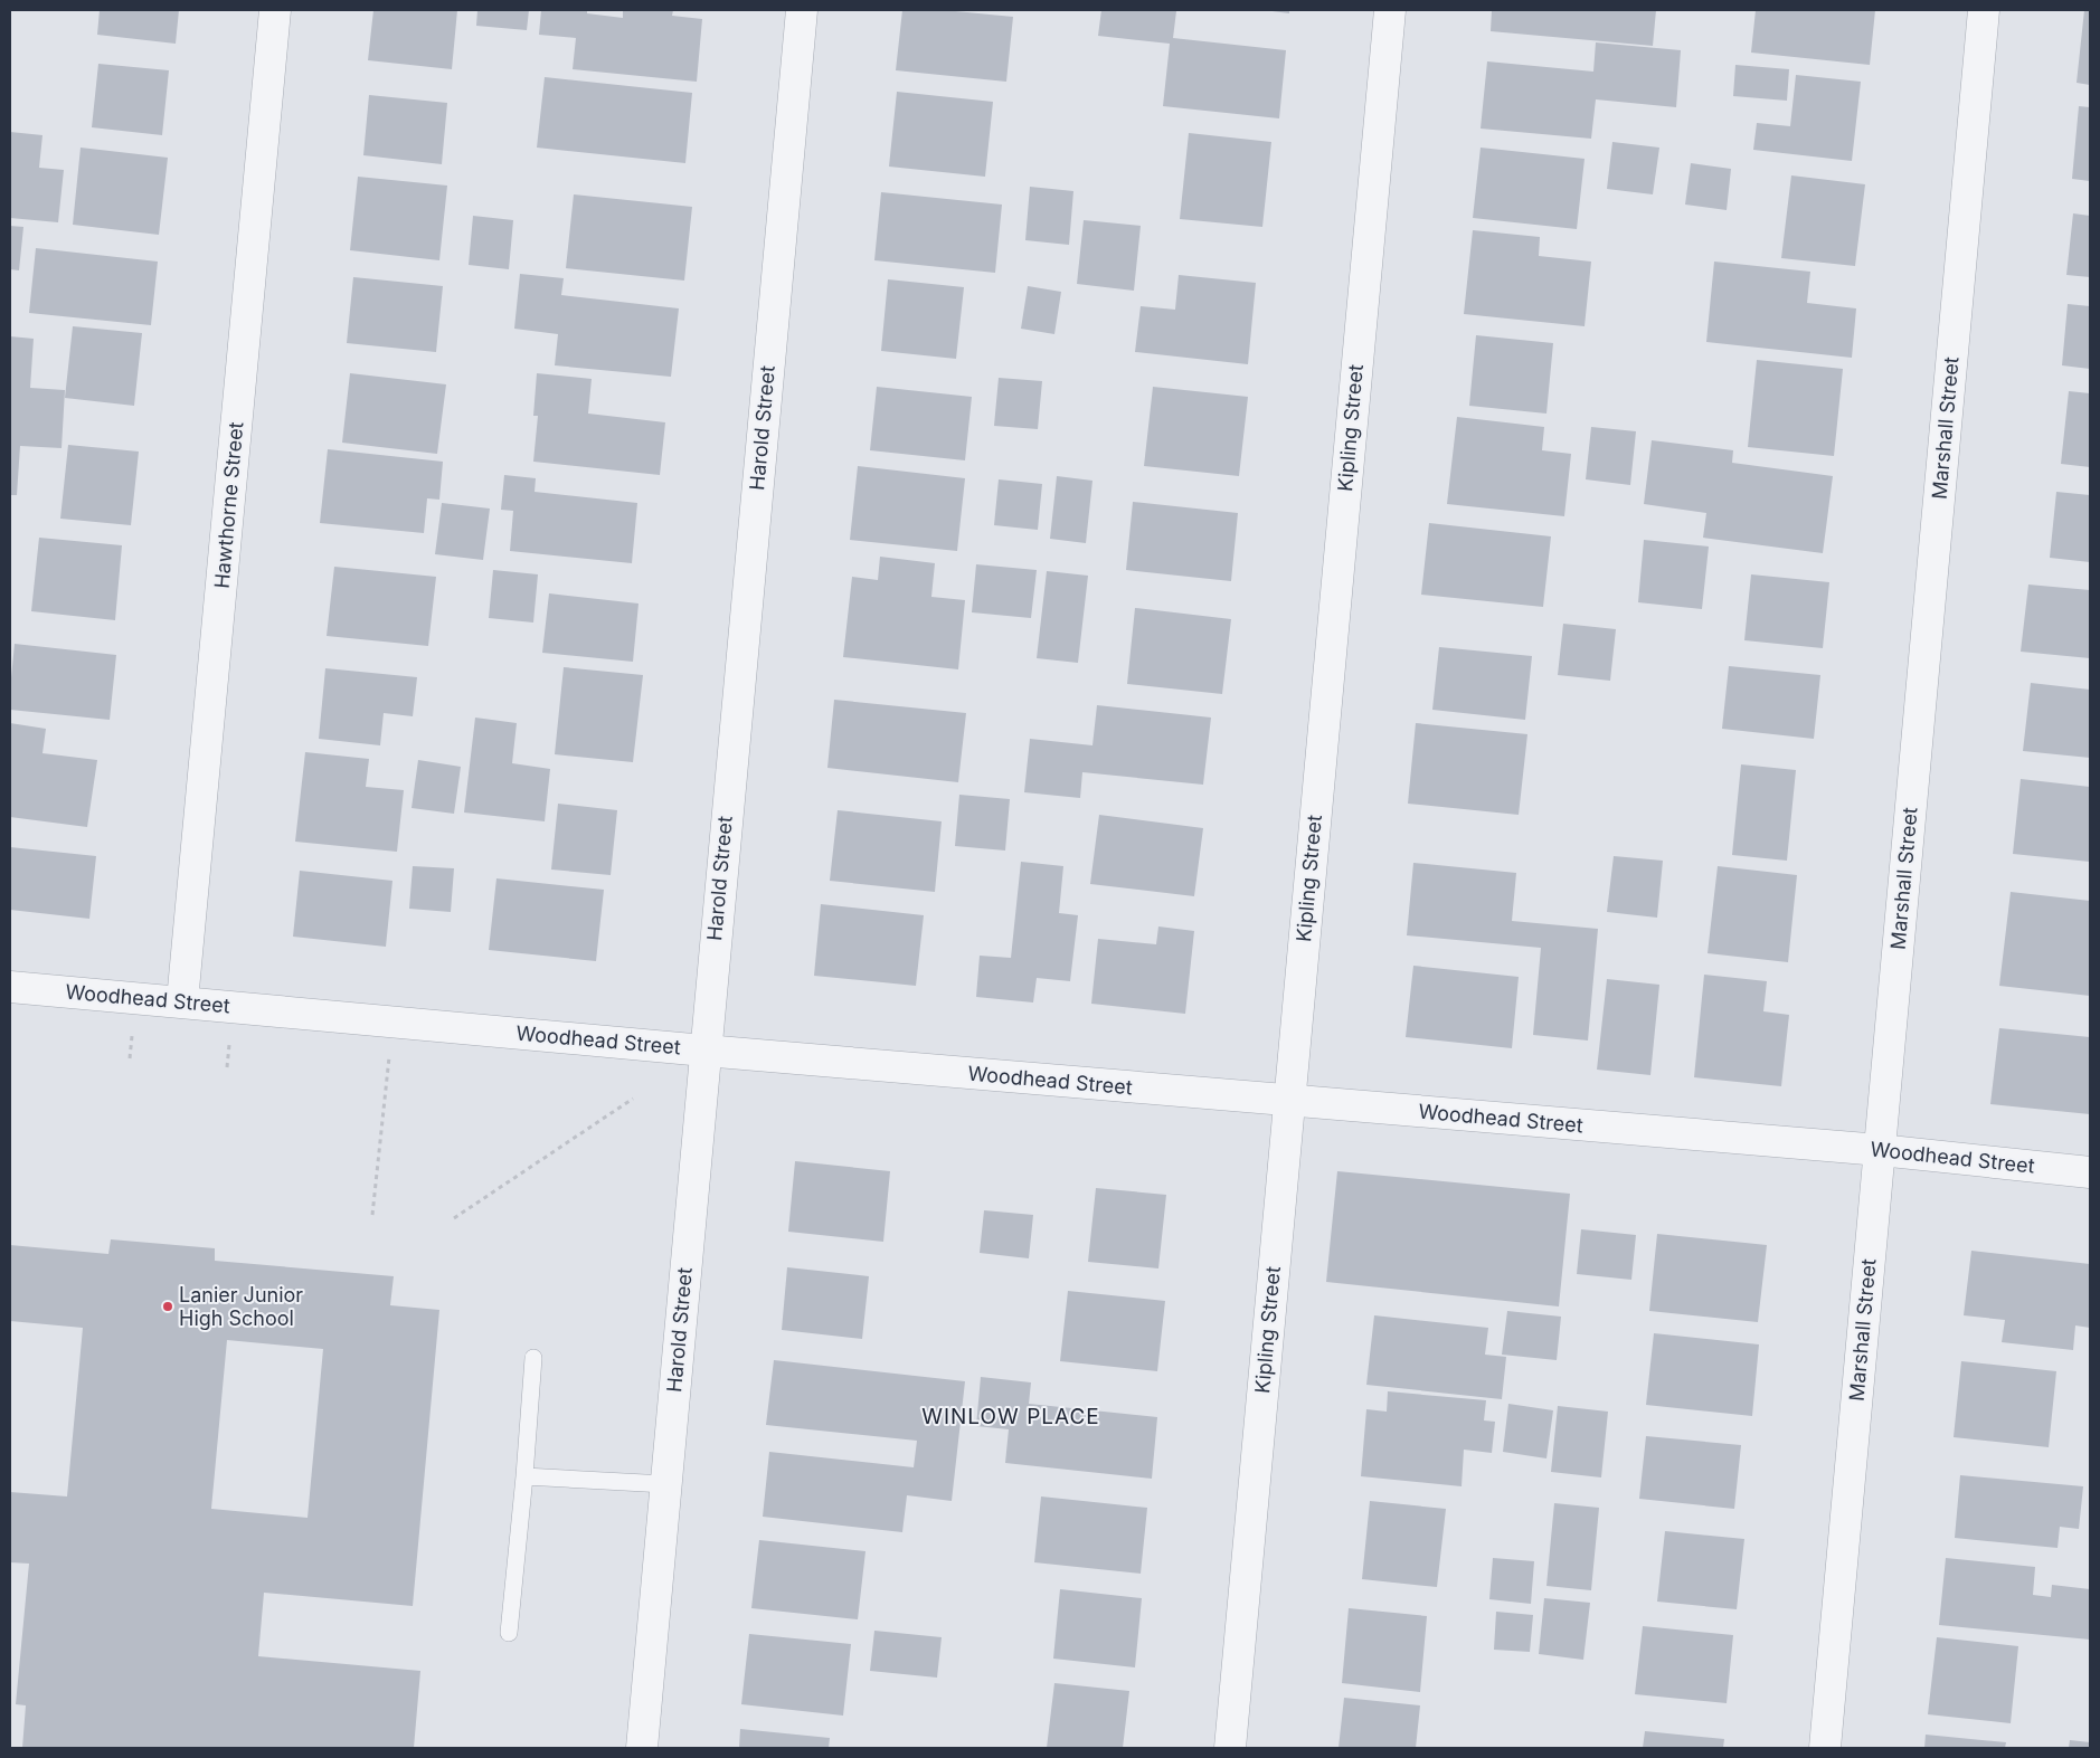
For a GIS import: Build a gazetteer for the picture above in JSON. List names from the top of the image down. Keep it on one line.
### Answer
{"streets":{"street":["Harold Street","Kipling Street","Marshall Street","Hawthorne Street","Woodhead Street"]},"crossings":[["Harold Street","Woodhead Street"],["Kipling Street","Woodhead Street"],["Marshall Street","Woodhead Street"],["Hawthorne Street","Woodhead Street"]],"districts":["WINLOW PLACE"],"places":["Lanier Junior High School"]}
